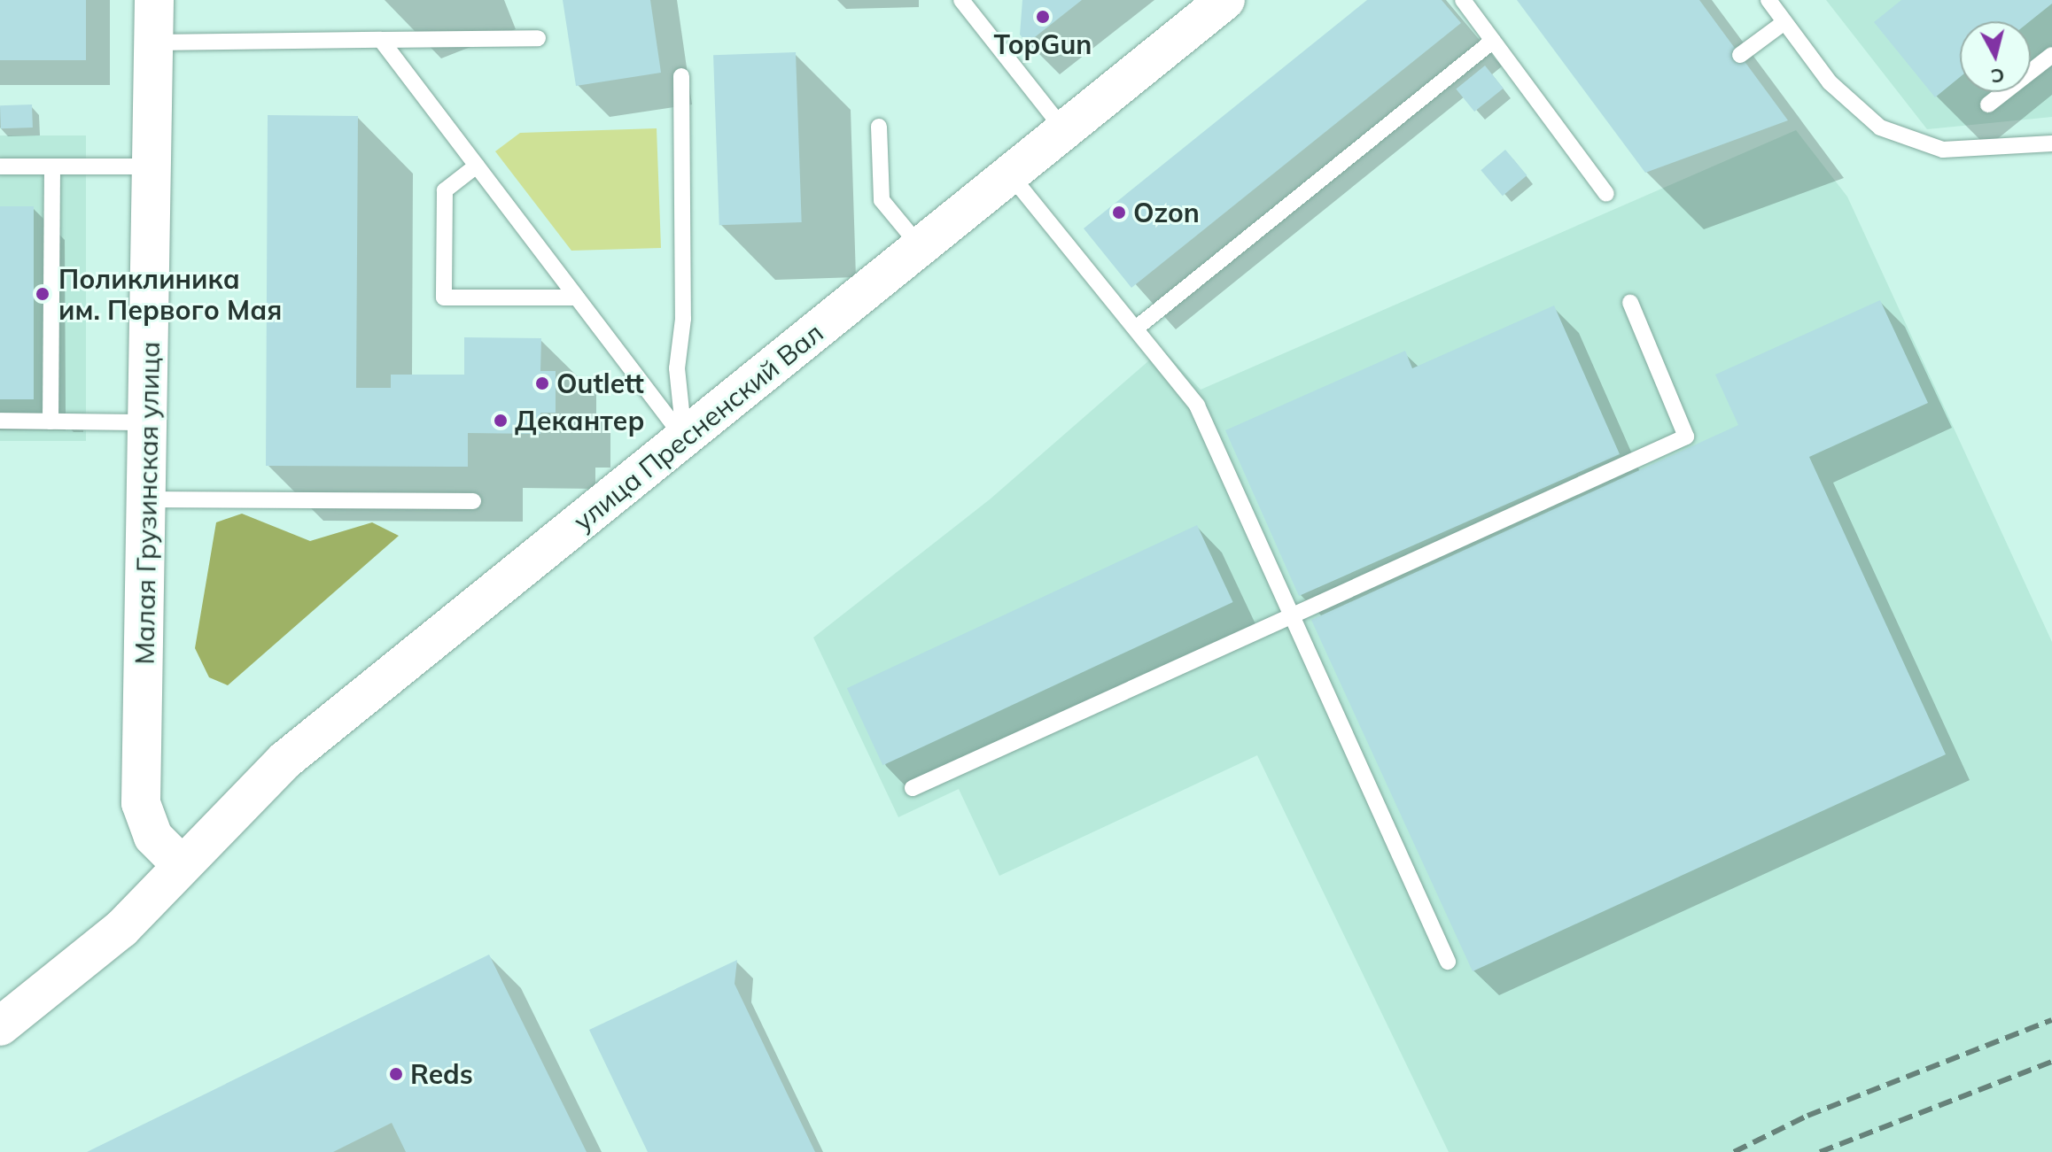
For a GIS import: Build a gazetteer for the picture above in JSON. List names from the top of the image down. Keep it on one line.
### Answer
{"streets":{"main road":["улица Пресненский Вал","Малая Грузинская улица"]},"crossings":[["улица Пресненский Вал","Малая Грузинская улица"]],"places":["TopGun","Ozon","Поликлиника им. Первого Мая","Outlett","Декантер","Reds"],"north":"bottom"}
